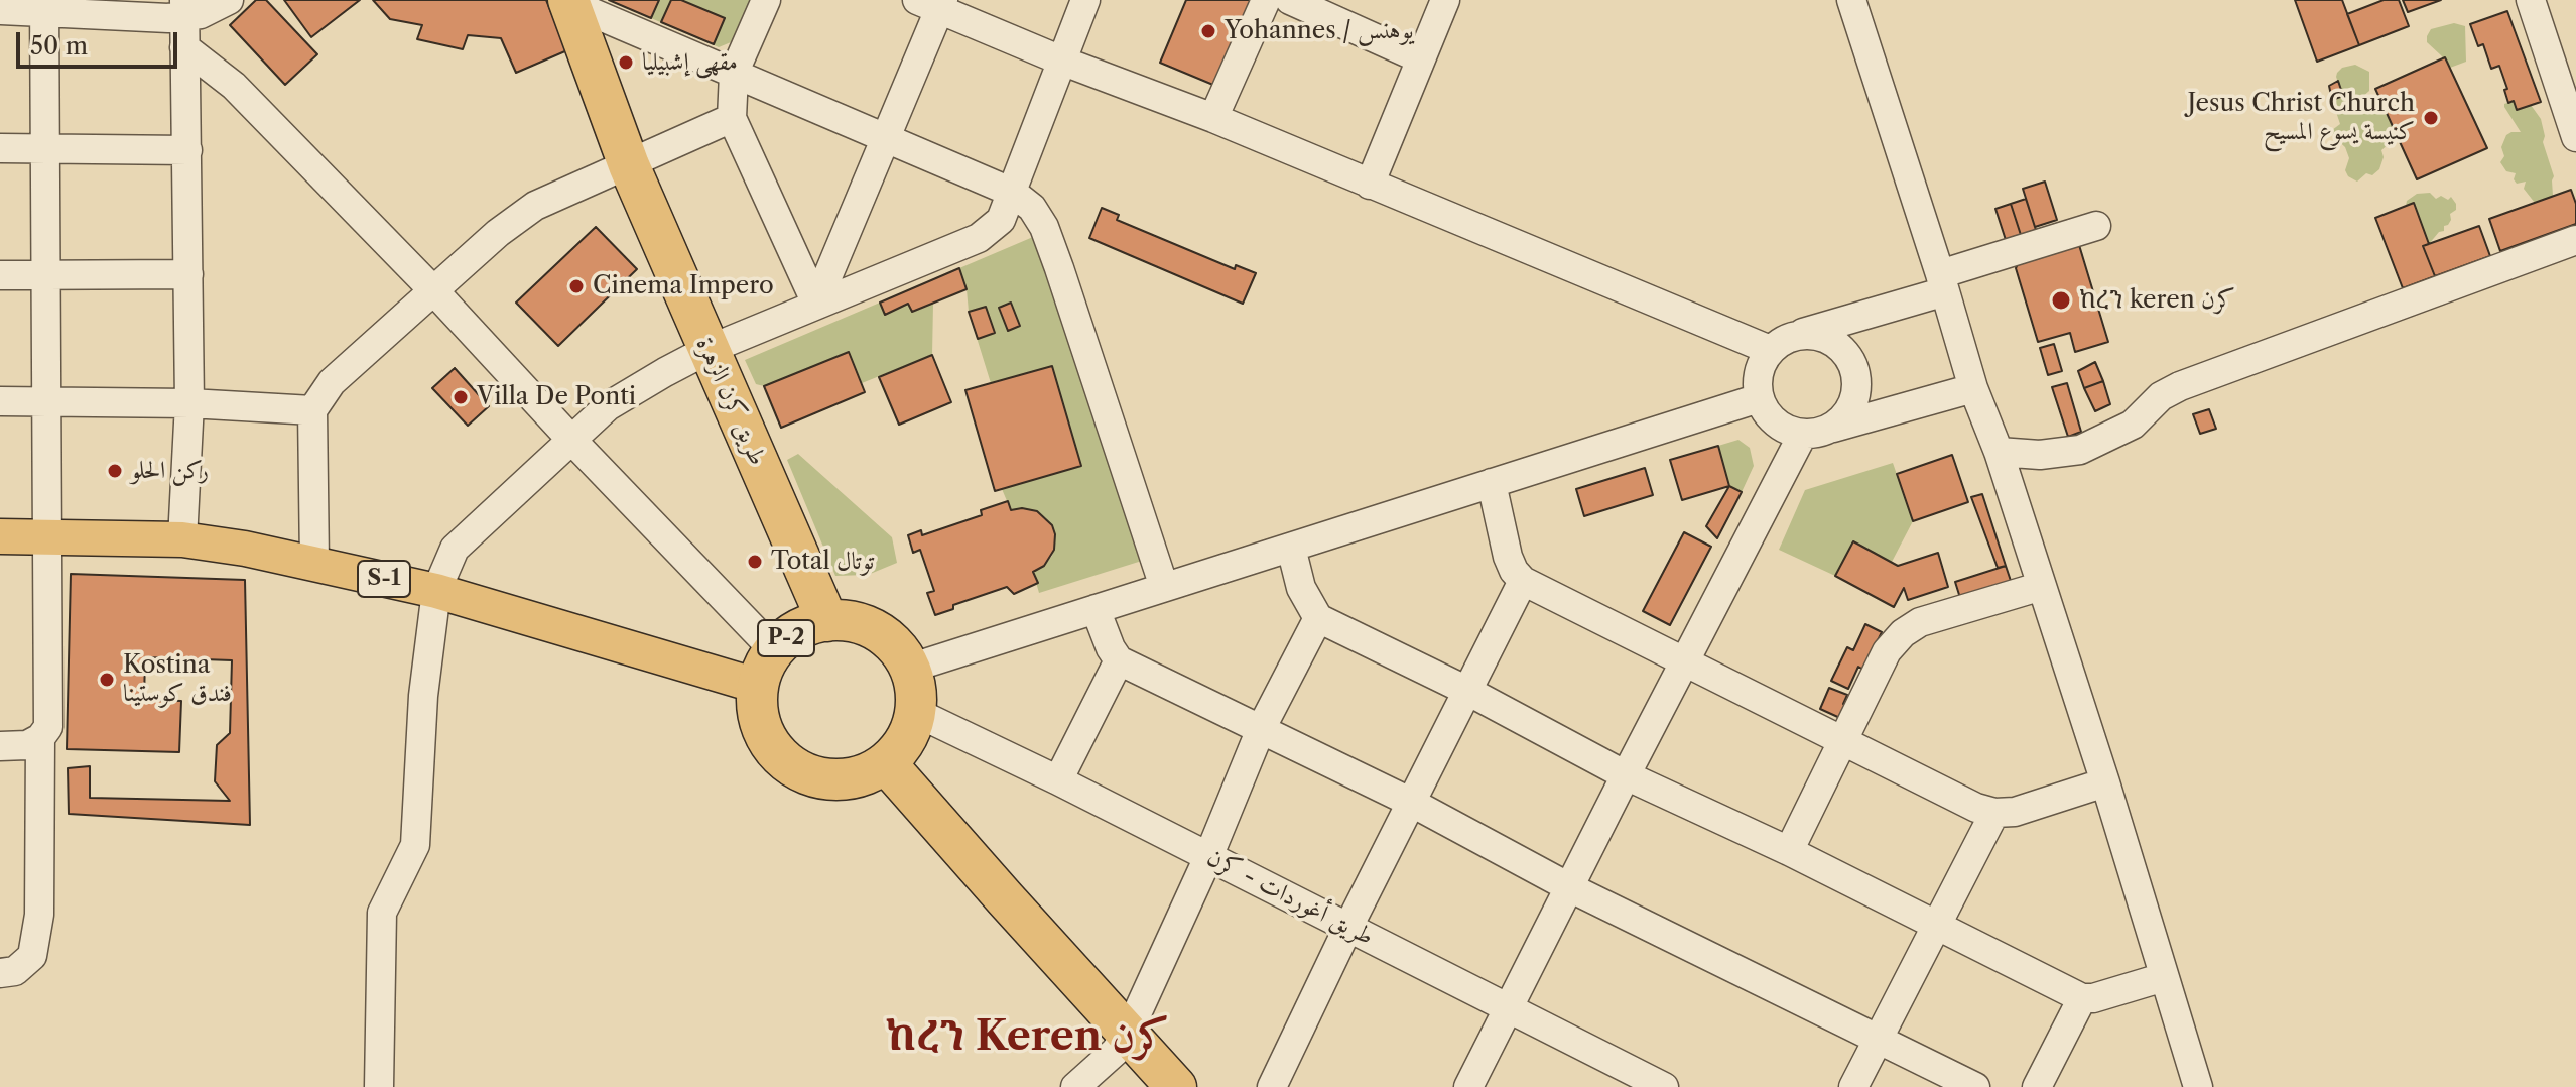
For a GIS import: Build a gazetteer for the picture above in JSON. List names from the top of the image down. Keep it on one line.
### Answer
{"streets":{"highway":["طريق كرن الزهرة","P-2"],"main road":["S-1"],"street":["طريق أغوردات - كرن"]},"crossings":[["طريق كرن الزهرة","S-1"],["طريق كرن الزهرة","P-2"],["طريق كرن الزهرة","طريق أغوردات - كرن"],["S-1","P-2"],["S-1","طريق أغوردات - كرن"],["P-2","طريق أغوردات - كرن"]],"districts":["ከረን Keren كرن"],"places":["Yohannes / يوهنس","مقهى إشبيليا","Jesus Christ Church كنيسة يسوع المسيح","Cinema Impero","ከረን keren كرن","Villa De Ponti","ركن الحلو","Total توتال","Kostina فندق كوستينا"],"scale_bar":"50 m"}
